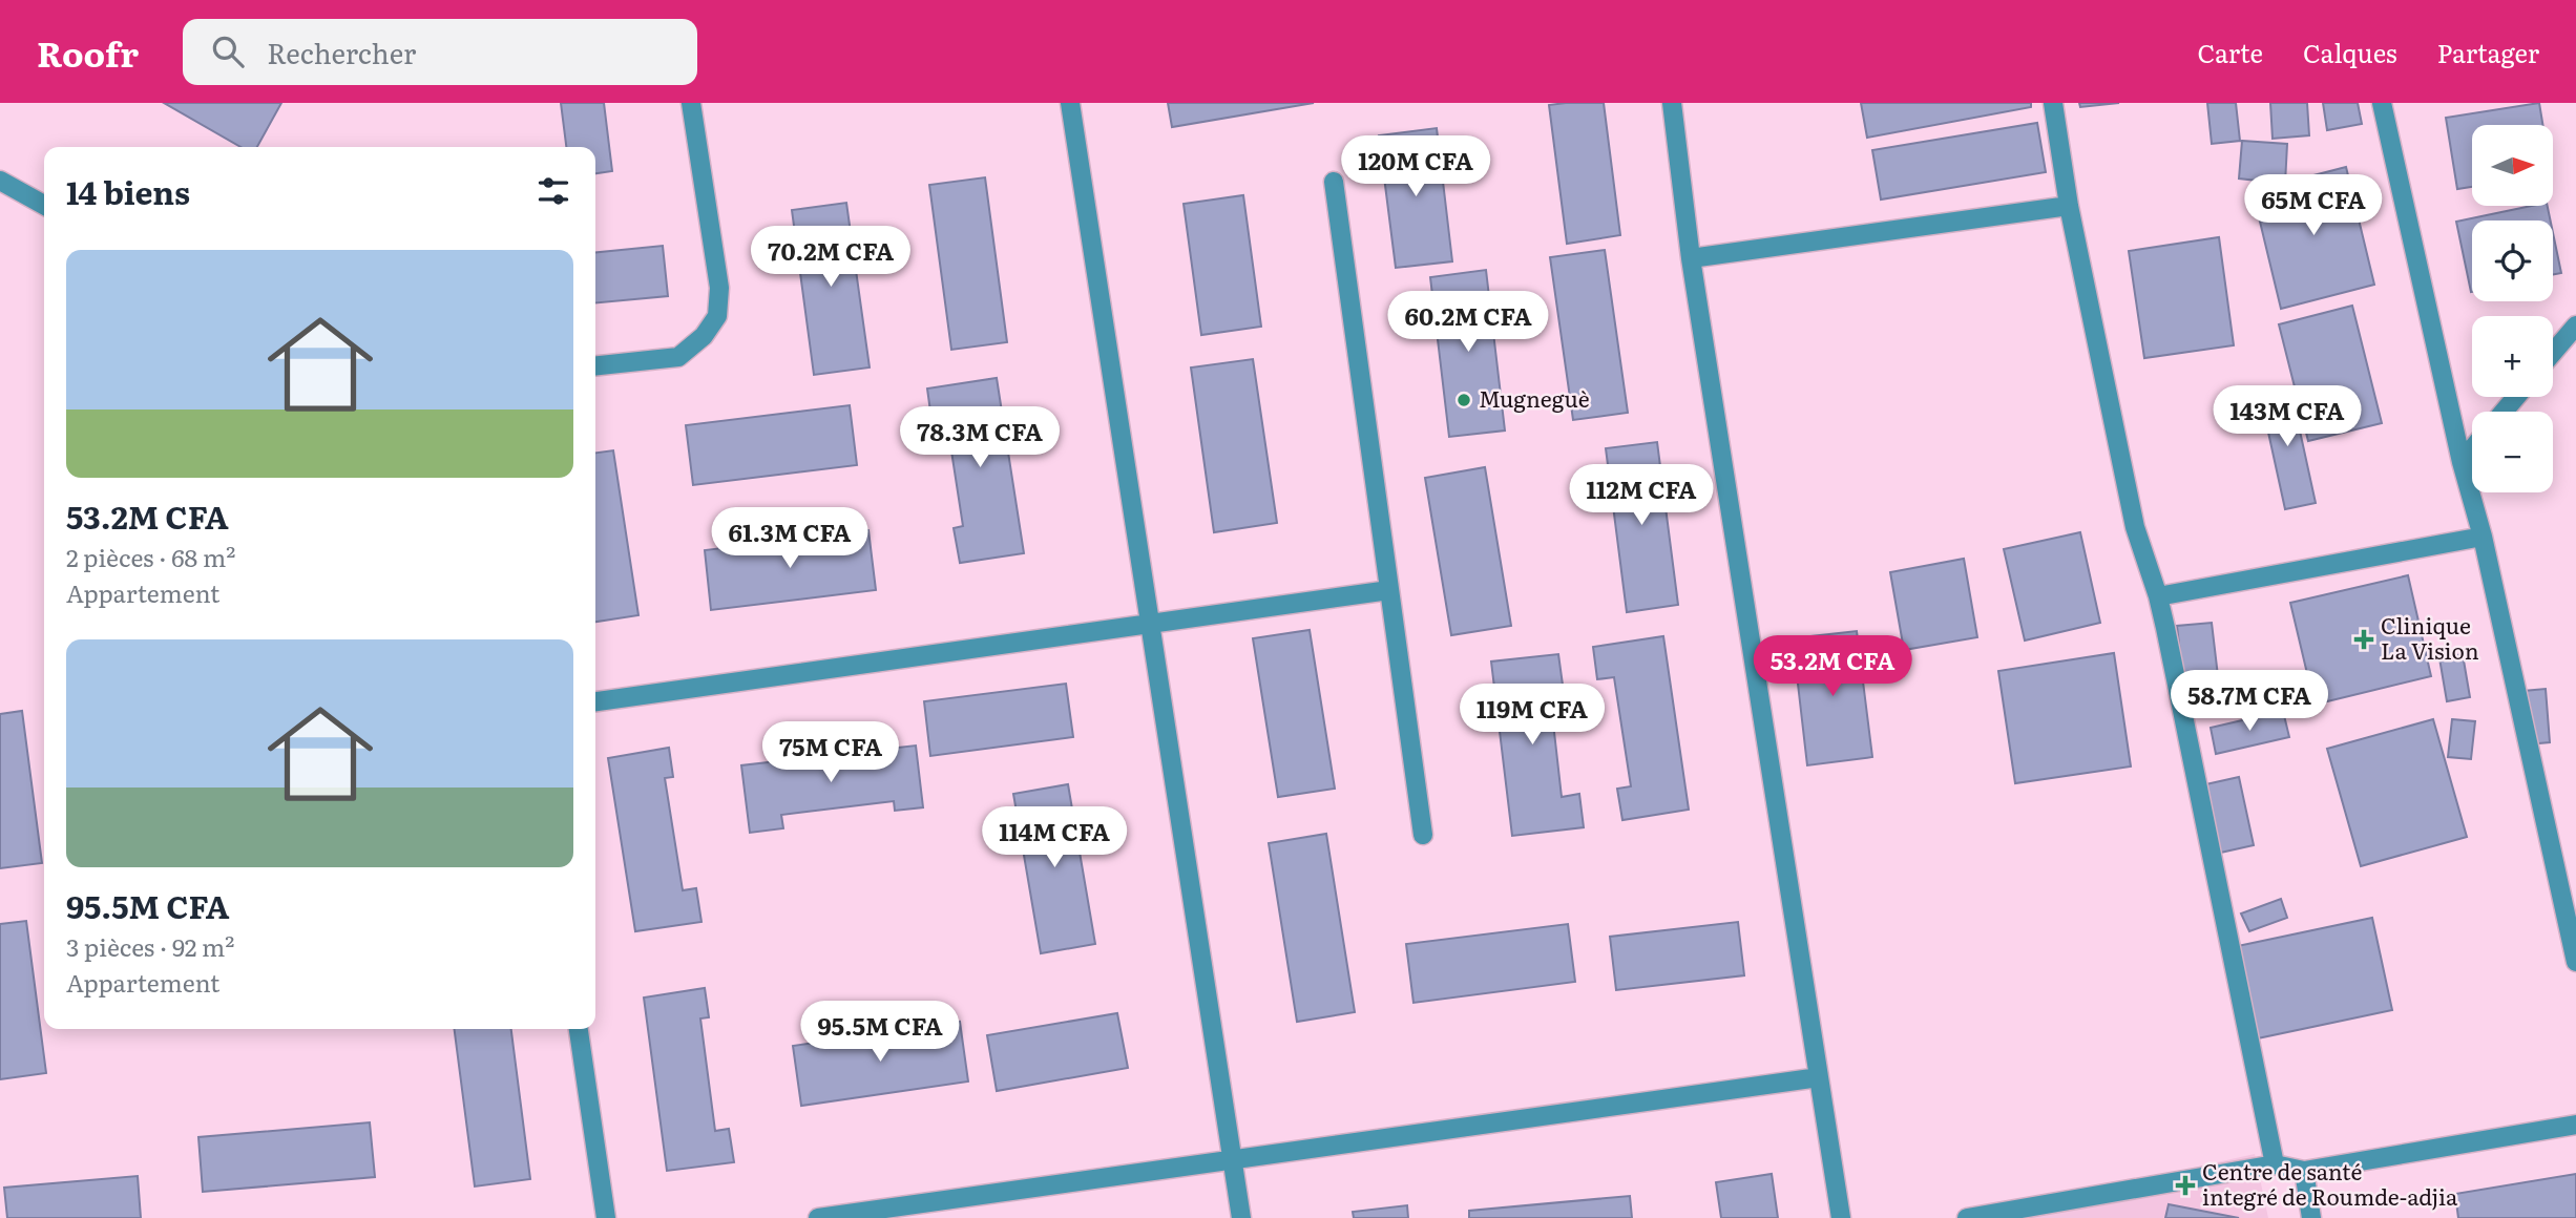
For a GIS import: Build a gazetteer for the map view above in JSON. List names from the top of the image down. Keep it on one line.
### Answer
{"places":{"other":["Mugneguè"],"health":["Clinique La Vision","Centre de santé integré de Roumde-adjia"]},"north":"right","page":{"header":"Roofr","search":"Rechercher","nav":["Carte","Calques","Partager"],"map_buttons":["+","−"],"price":["120M CFA","65M CFA","70.2M CFA","60.2M CFA","143M CFA","78.3M CFA","112M CFA","61.3M CFA","53.2M CFA","58.7M CFA","119M CFA","75M CFA","114M CFA","95.5M CFA"],"heading":"14 biens","list":[{"name":"53.2M CFA","note":"2 pièces · 68 m² · Appartement"},{"name":"95.5M CFA","note":"3 pièces · 92 m² · Appartement"}]}}
